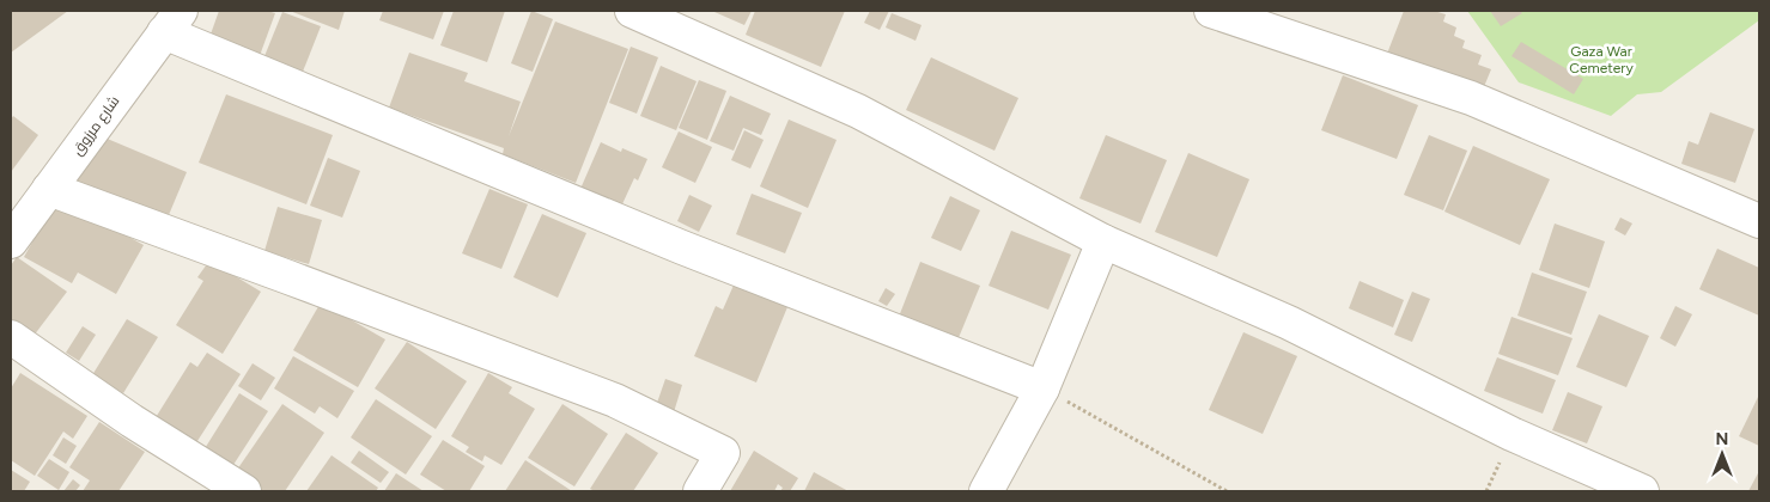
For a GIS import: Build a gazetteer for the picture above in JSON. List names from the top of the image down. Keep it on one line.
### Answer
{"streets":{"street":["شارع مرزوق"]},"parks":["Gaza War Cemetery"],"north":"top"}
